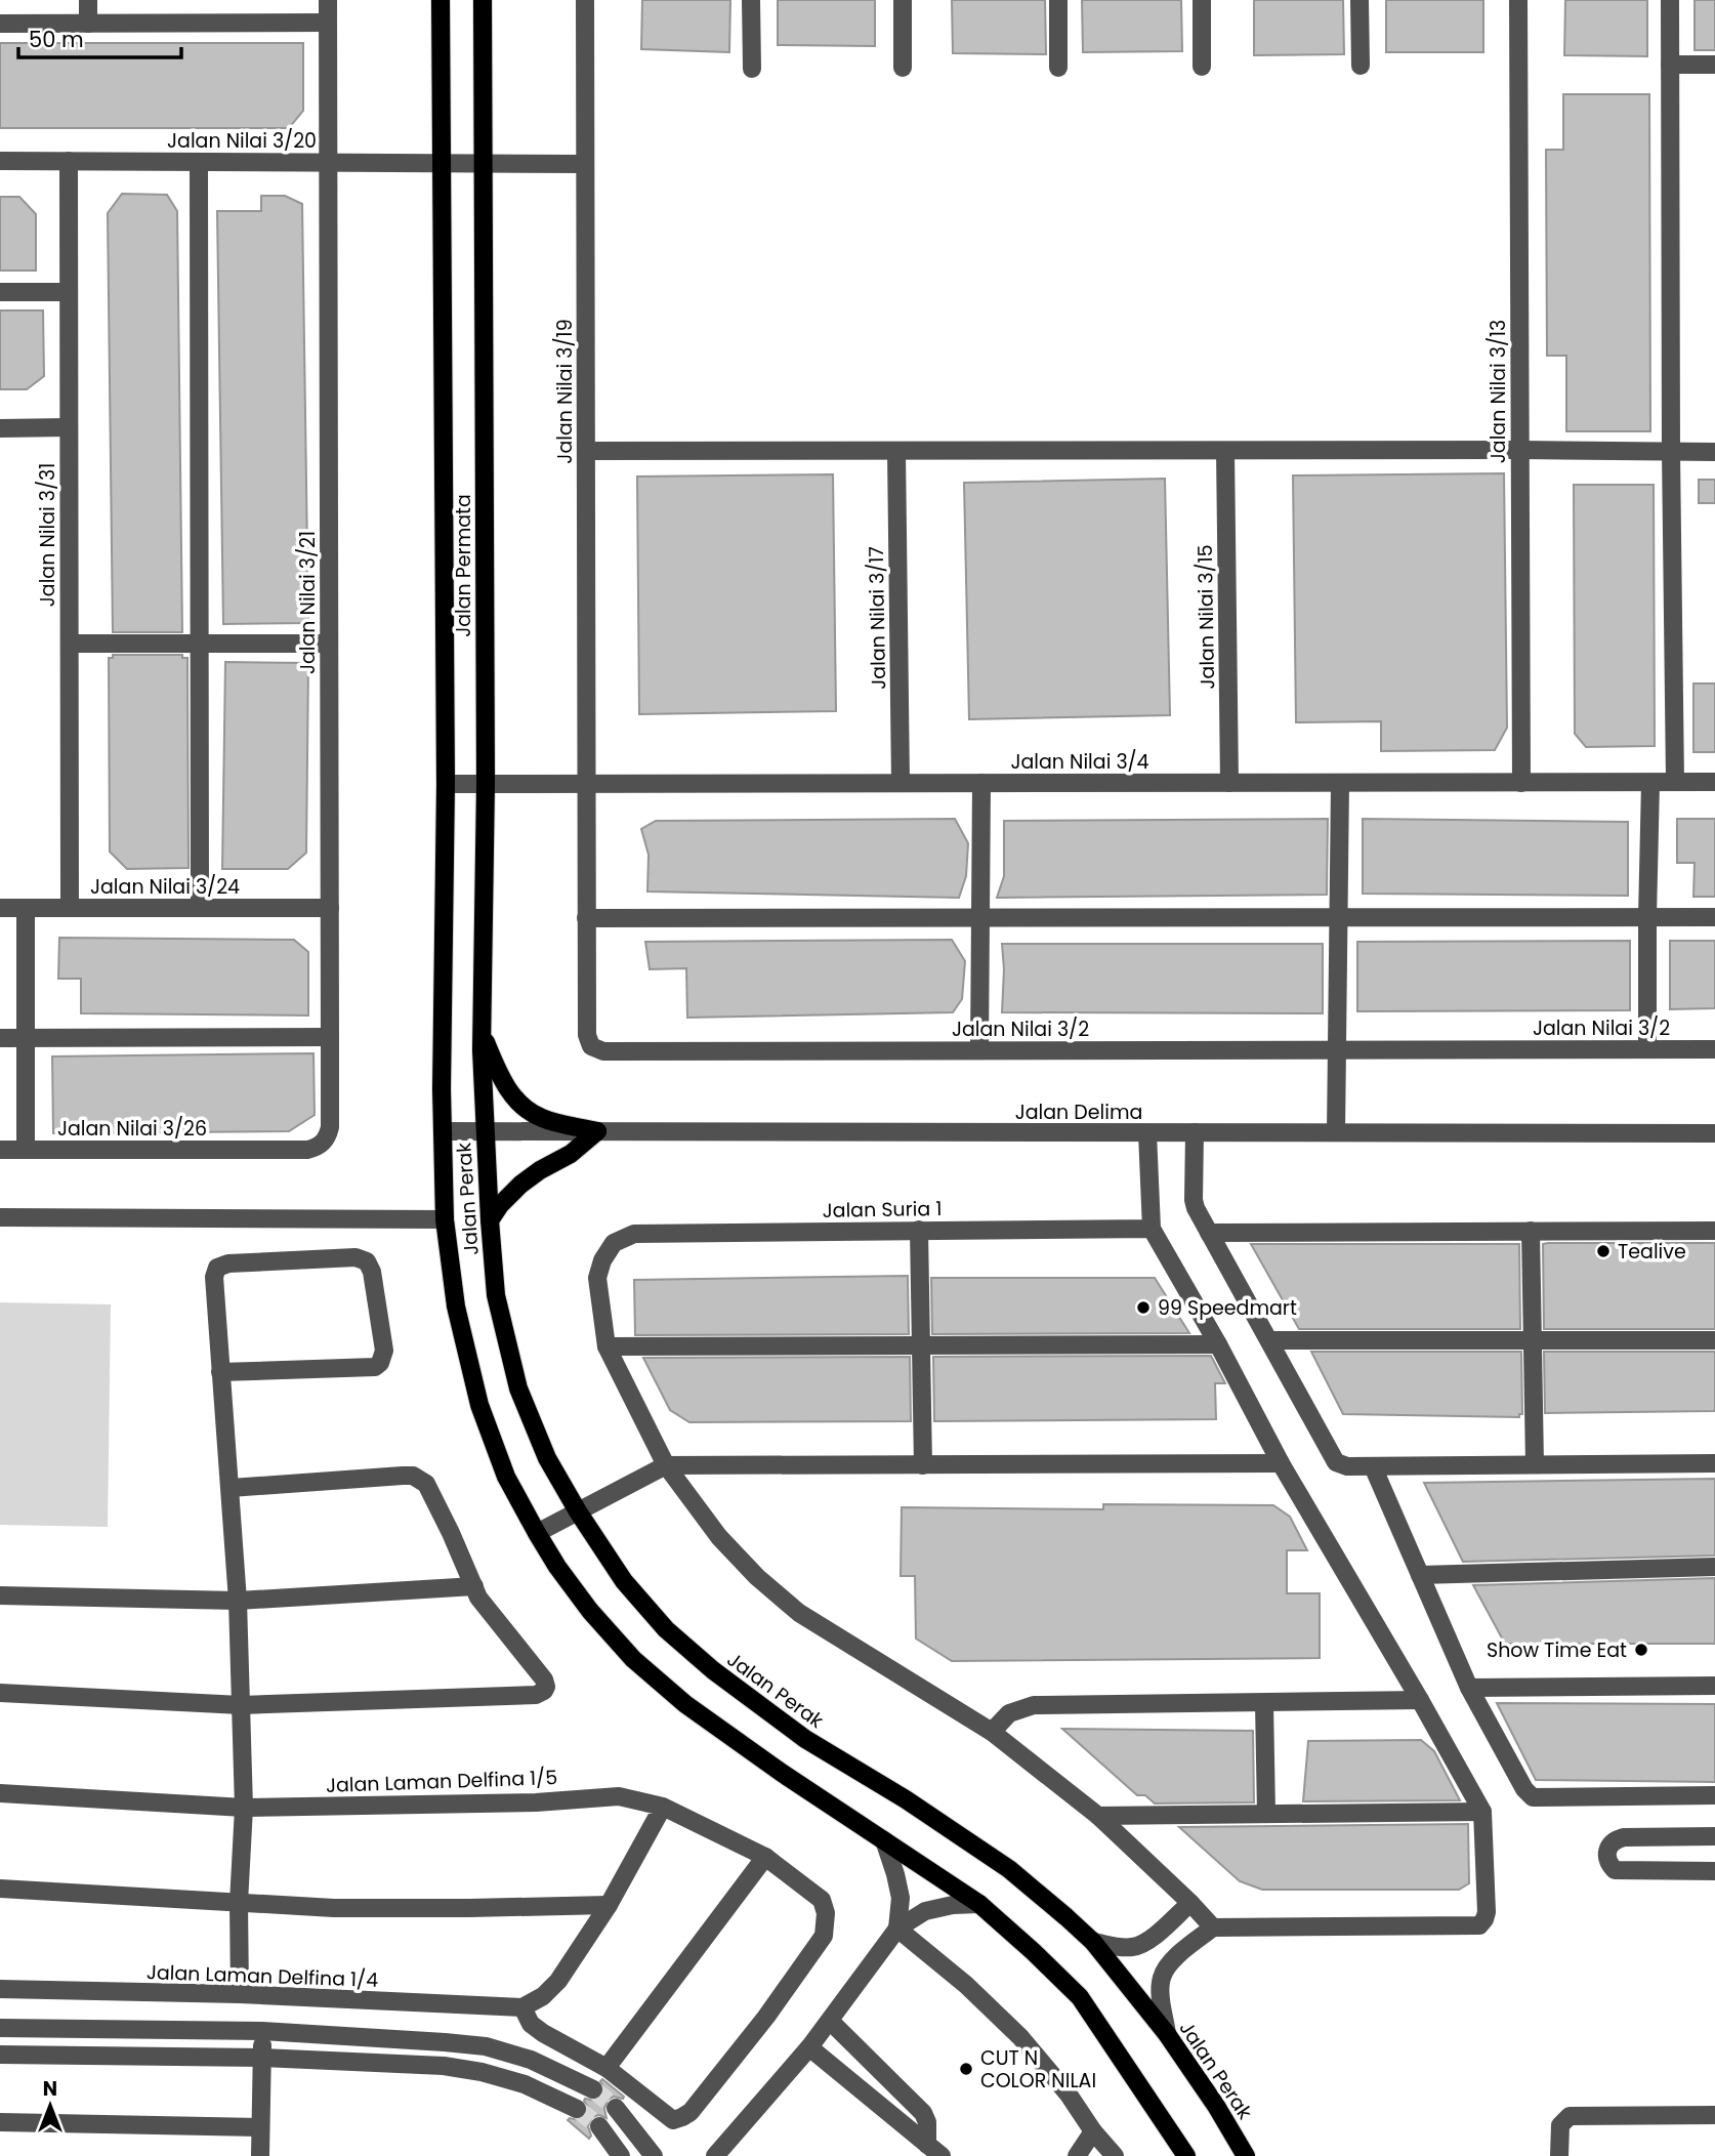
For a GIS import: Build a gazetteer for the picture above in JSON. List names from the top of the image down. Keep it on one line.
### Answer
{"streets":{"main road":["Jalan Permata","Jalan Perak"],"street":["Jalan Nilai 3/20","Jalan Nilai 3/19","Jalan Nilai 3/13","Jalan Nilai 3/31","Jalan Nilai 3/21","Jalan Nilai 3/15","Jalan Nilai 3/17","Jalan Nilai 3/4","Jalan Nilai 3/24","Jalan Nilai 3/2","Jalan Delima","Jalan Nilai 3/26","Jalan Suria 1","Jalan Laman Delfina 1/5","Jalan Laman Delfina 1/4"]},"crossings":[["Jalan Nilai 3/20","Jalan Nilai 3/19"],["Jalan Nilai 3/20","Jalan Nilai 3/31"],["Jalan Nilai 3/20","Jalan Permata"],["Jalan Nilai 3/20","Jalan Nilai 3/21"],["Jalan Nilai 3/19","Jalan Nilai 3/4"],["Jalan Nilai 3/19","Jalan Nilai 3/2"],["Jalan Nilai 3/13","Jalan Nilai 3/4"],["Jalan Nilai 3/31","Jalan Nilai 3/24"],["Jalan Permata","Jalan Nilai 3/4"],["Jalan Permata","Jalan Delima"],["Jalan Permata","Jalan Perak"],["Jalan Nilai 3/21","Jalan Nilai 3/24"],["Jalan Nilai 3/21","Jalan Nilai 3/26"],["Jalan Nilai 3/15","Jalan Nilai 3/4"],["Jalan Nilai 3/17","Jalan Nilai 3/4"],["Jalan Nilai 3/4","Jalan Nilai 3/2"],["Jalan Delima","Jalan Perak"]],"places":["Tealive","99 Speedmart","Show Time Eat","CUT N COLOR NILAI"],"scale_bar":"50 m","north":"top"}
